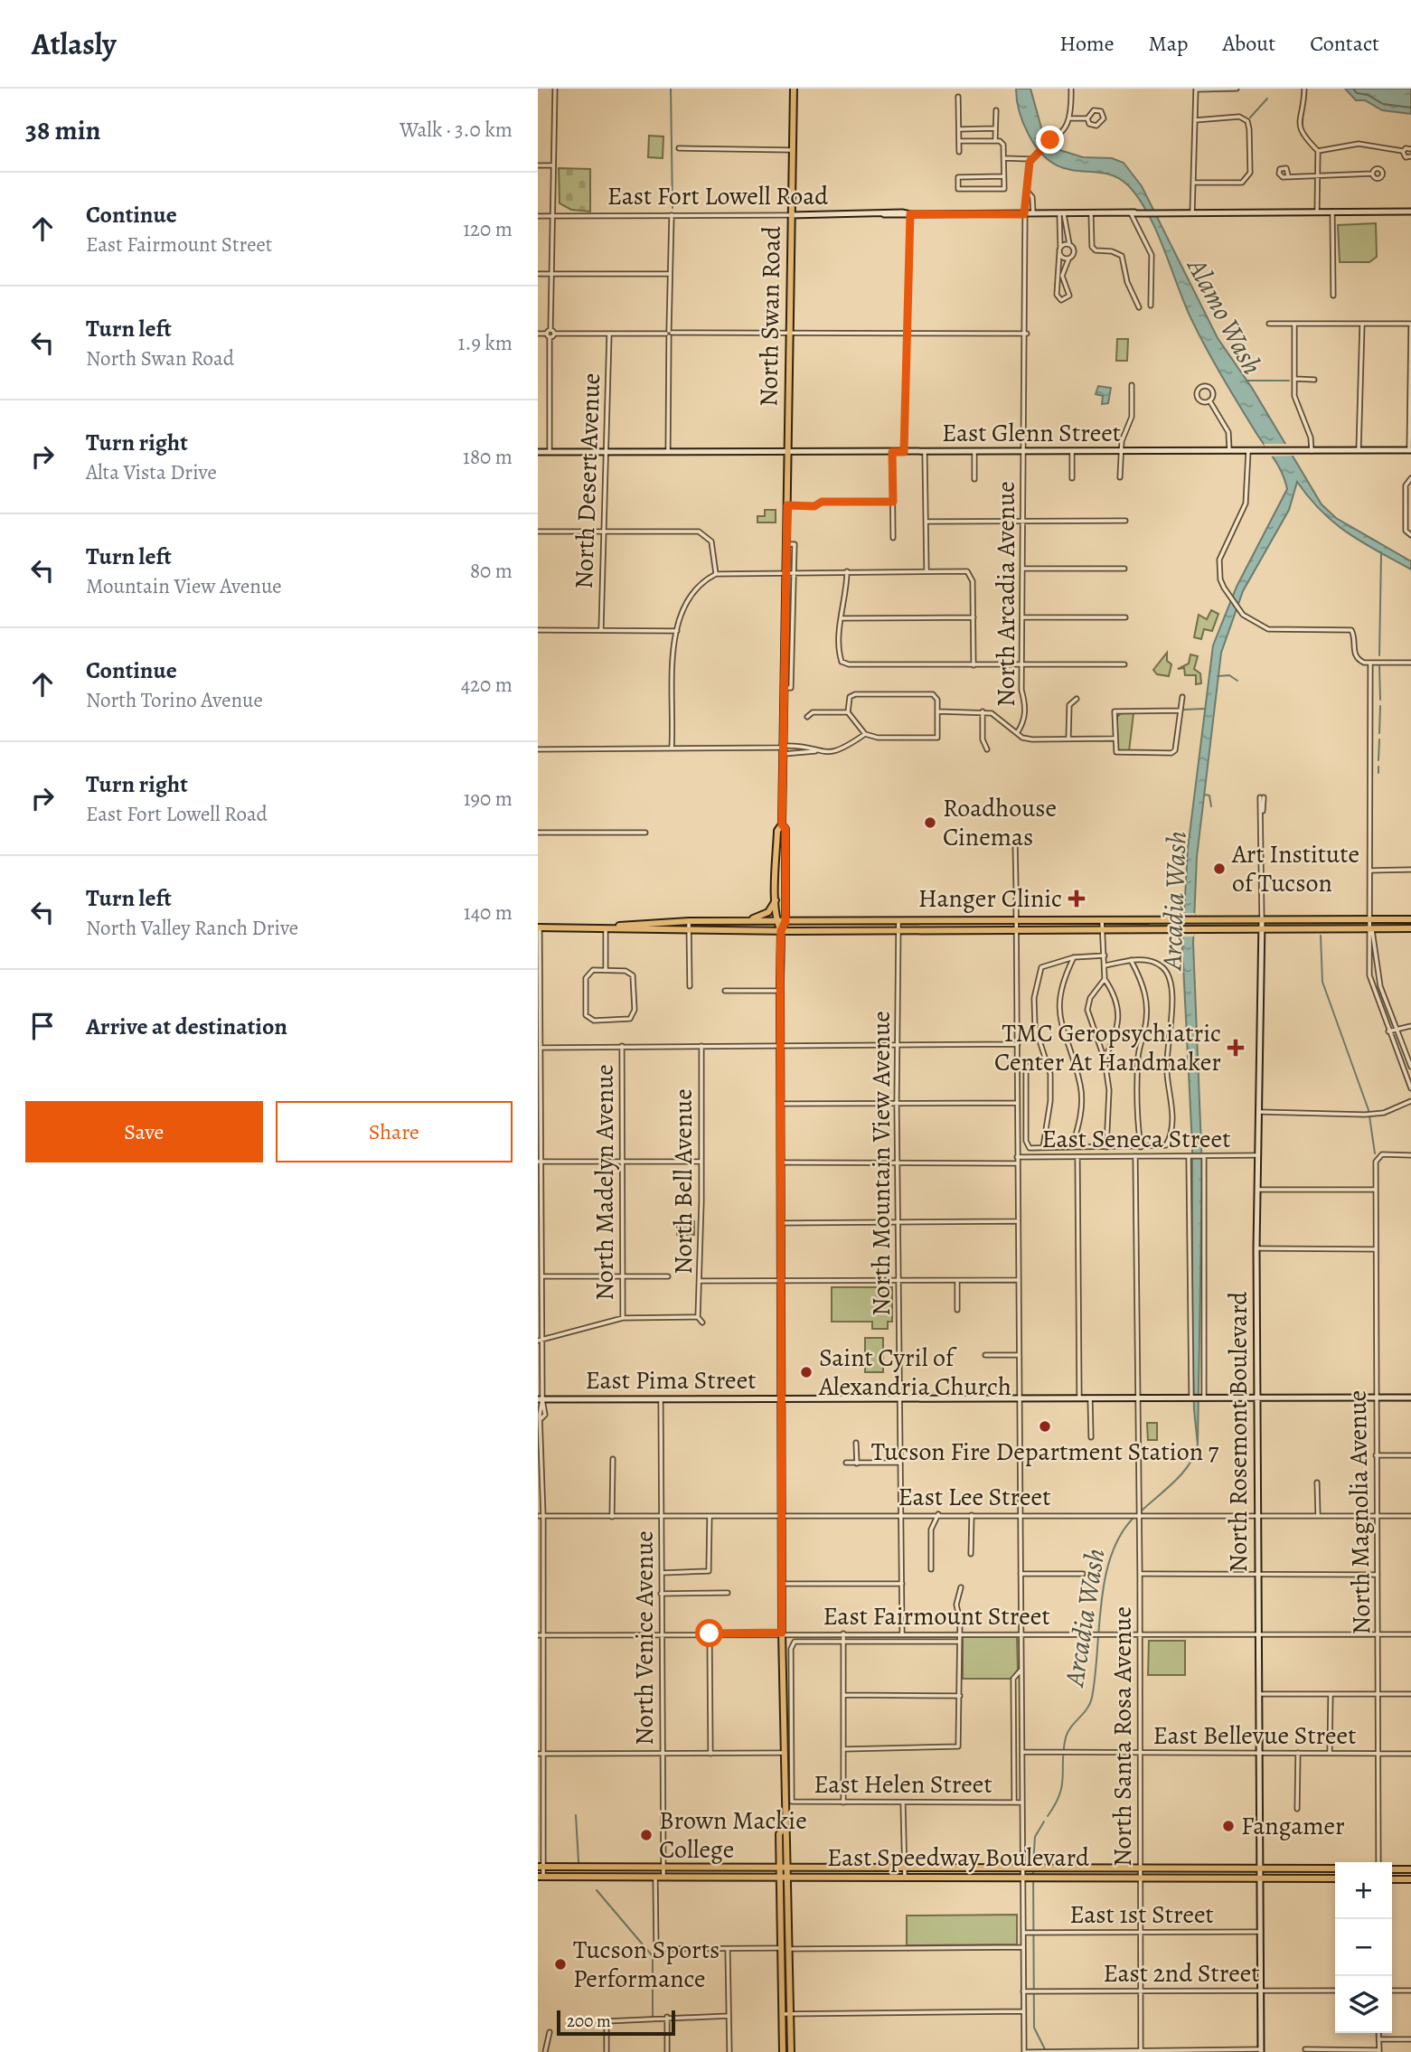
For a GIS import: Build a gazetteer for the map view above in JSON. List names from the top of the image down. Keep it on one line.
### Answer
{"streets":{"main road":["North Swan Road","East Speedway Boulevard"],"street":["East Fort Lowell Road","East Glenn Street","North Desert Avenue","North Arcadia Avenue","East Seneca Street","North Mountain View Avenue","North Bell Avenue","North Madelyn Avenue","East Pima Street","North Rosemont Boulevard","East Lee Street","North Magnolia Avenue","East Fairmount Street","North Venice Avenue","East Bellevue Street","North Santa Rosa Avenue","East Helen Street","East 1st Street","East 2nd Street"]},"crossings":[["East Fort Lowell Road","North Swan Road"],["East Fort Lowell Road","North Arcadia Avenue"],["North Swan Road","East Glenn Street"],["North Swan Road","East Seneca Street"],["North Swan Road","East Pima Street"],["North Swan Road","East Lee Street"],["North Swan Road","East Fairmount Street"],["North Swan Road","East Helen Street"],["North Swan Road","East Speedway Boulevard"],["East Glenn Street","North Desert Avenue"],["East Glenn Street","North Arcadia Avenue"],["East Seneca Street","North Mountain View Avenue"],["East Seneca Street","North Rosemont Boulevard"],["East Seneca Street","North Santa Rosa Avenue"],["North Mountain View Avenue","East Pima Street"],["North Mountain View Avenue","East Lee Street"],["North Mountain View Avenue","East Fairmount Street"],["East Pima Street","North Rosemont Boulevard"],["East Pima Street","North Magnolia Avenue"],["East Pima Street","North Venice Avenue"],["East Pima Street","North Santa Rosa Avenue"],["North Rosemont Boulevard","East Lee Street"],["North Rosemont Boulevard","East Fairmount Street"],["North Rosemont Boulevard","East Bellevue Street"],["North Rosemont Boulevard","East Speedway Boulevard"],["North Rosemont Boulevard","East 1st Street"],["North Rosemont Boulevard","East 2nd Street"],["East Lee Street","North Magnolia Avenue"],["East Lee Street","North Venice Avenue"],["East Lee Street","North Santa Rosa Avenue"],["North Magnolia Avenue","East Fairmount Street"],["North Magnolia Avenue","East Bellevue Street"],["East Fairmount Street","North Venice Avenue"],["East Fairmount Street","North Santa Rosa Avenue"],["East Fairmount Street","East Helen Street"],["North Venice Avenue","East Speedway Boulevard"],["East Bellevue Street","North Santa Rosa Avenue"],["North Santa Rosa Avenue","East Speedway Boulevard"],["North Santa Rosa Avenue","East 1st Street"],["North Santa Rosa Avenue","East 2nd Street"]],"water":["Alamo Wash","Arcadia Wash"],"places":{"other":["Roadhouse Cinemas","Art Institute of Tucson","Saint Cyril of Alexandria Church","Tucson Fire Department Station 7","Fangamer","Brown Mackie College","Tucson Sports Performance"],"health":["Hanger Clinic","TMC Geropsychiatric Center At Handmaker"]},"scale_bar":"200 m","page":{"header":"Atlasly","nav":["Home","Map","About","Contact"],"heading":["38 min","Walk · 3.0 km"],"list":[["Continue","East Fairmount Street","120 m"],["Turn left","North Swan Road","1.9 km"],["Turn right","Alta Vista Drive","180 m"],["Turn left","Mountain View Avenue","80 m"],["Continue","North Torino Avenue","420 m"],["Turn right","East Fort Lowell Road","190 m"],["Turn left","North Valley Ranch Drive","140 m"],"Arrive at destination"],"buttons":["Save","Share"],"map_buttons":["+","−"],"scale":"200 m"}}
